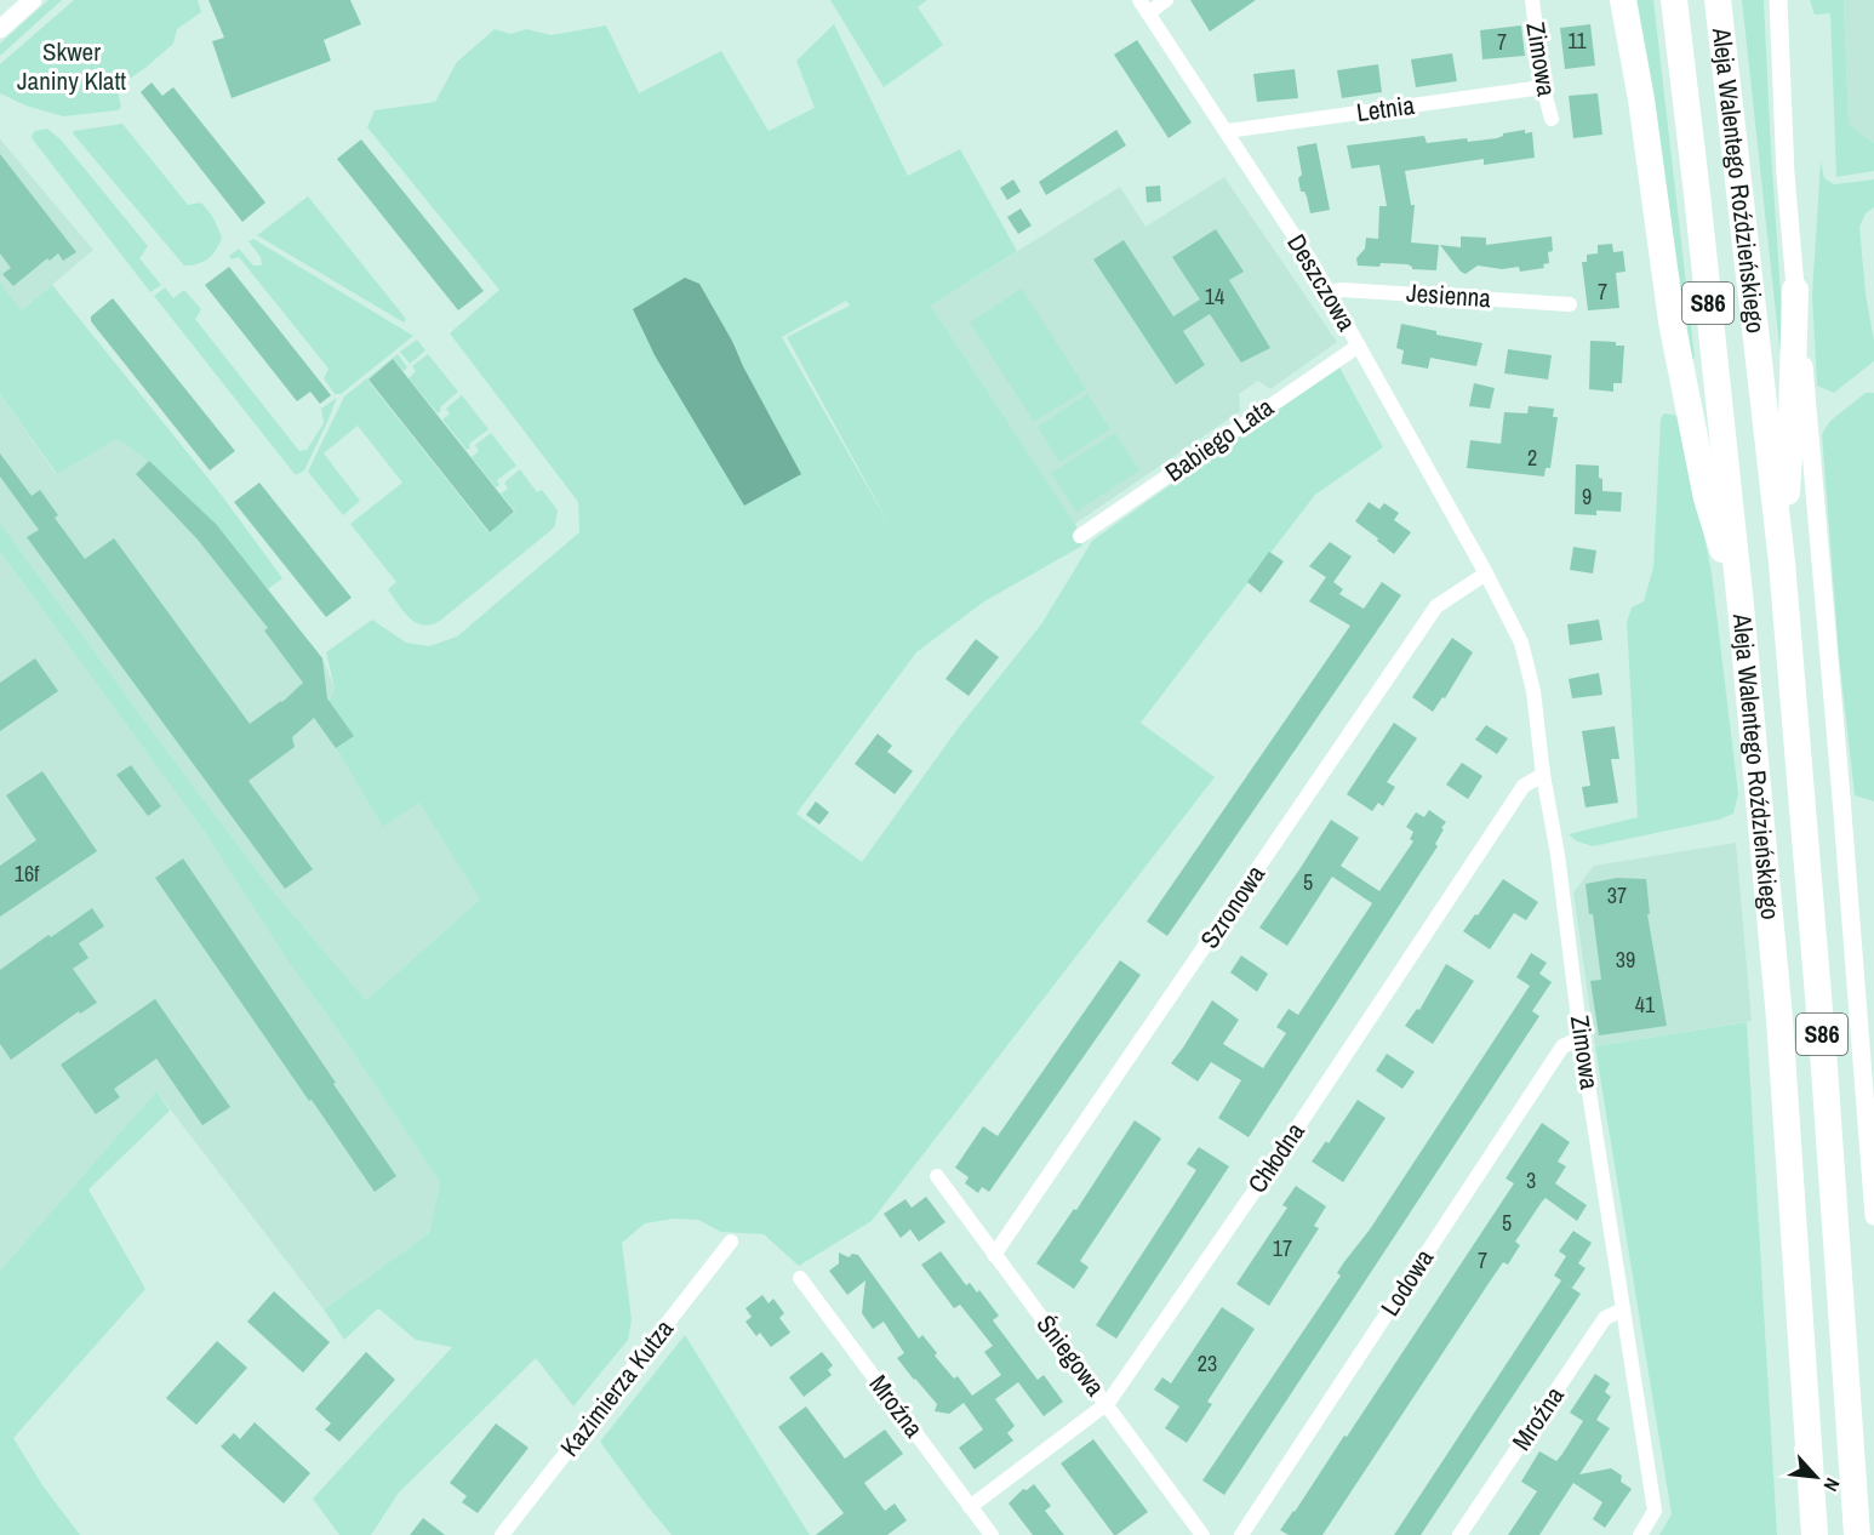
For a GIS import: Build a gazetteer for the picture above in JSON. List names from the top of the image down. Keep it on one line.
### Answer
{"streets":{"highway":["Aleja Walentego Roździeńskiego","S86"],"street":["Zimowa","Letnia","Deszczowa","Jesienna","Babiego Lata","Szronowa","Chłodna","Lodowa","Śniegowa","Kazimierza Kutza","Mroźna"]},"crossings":[["Zimowa","Letnia"],["Zimowa","Deszczowa"],["Zimowa","Szronowa"],["Zimowa","Chłodna"],["Zimowa","Lodowa"],["Zimowa","Mroźna"],["Letnia","Deszczowa"],["Deszczowa","Jesienna"],["Deszczowa","Babiego Lata"],["Deszczowa","Szronowa"],["Szronowa","Śniegowa"],["Chłodna","Śniegowa"],["Chłodna","Mroźna"]],"parks":["Skwer Janiny Klatt"],"house_numbers":["11","7","7","14","2","9","16f","5","37","39","41","3","5","17","7","23"],"north":"bottom right"}
